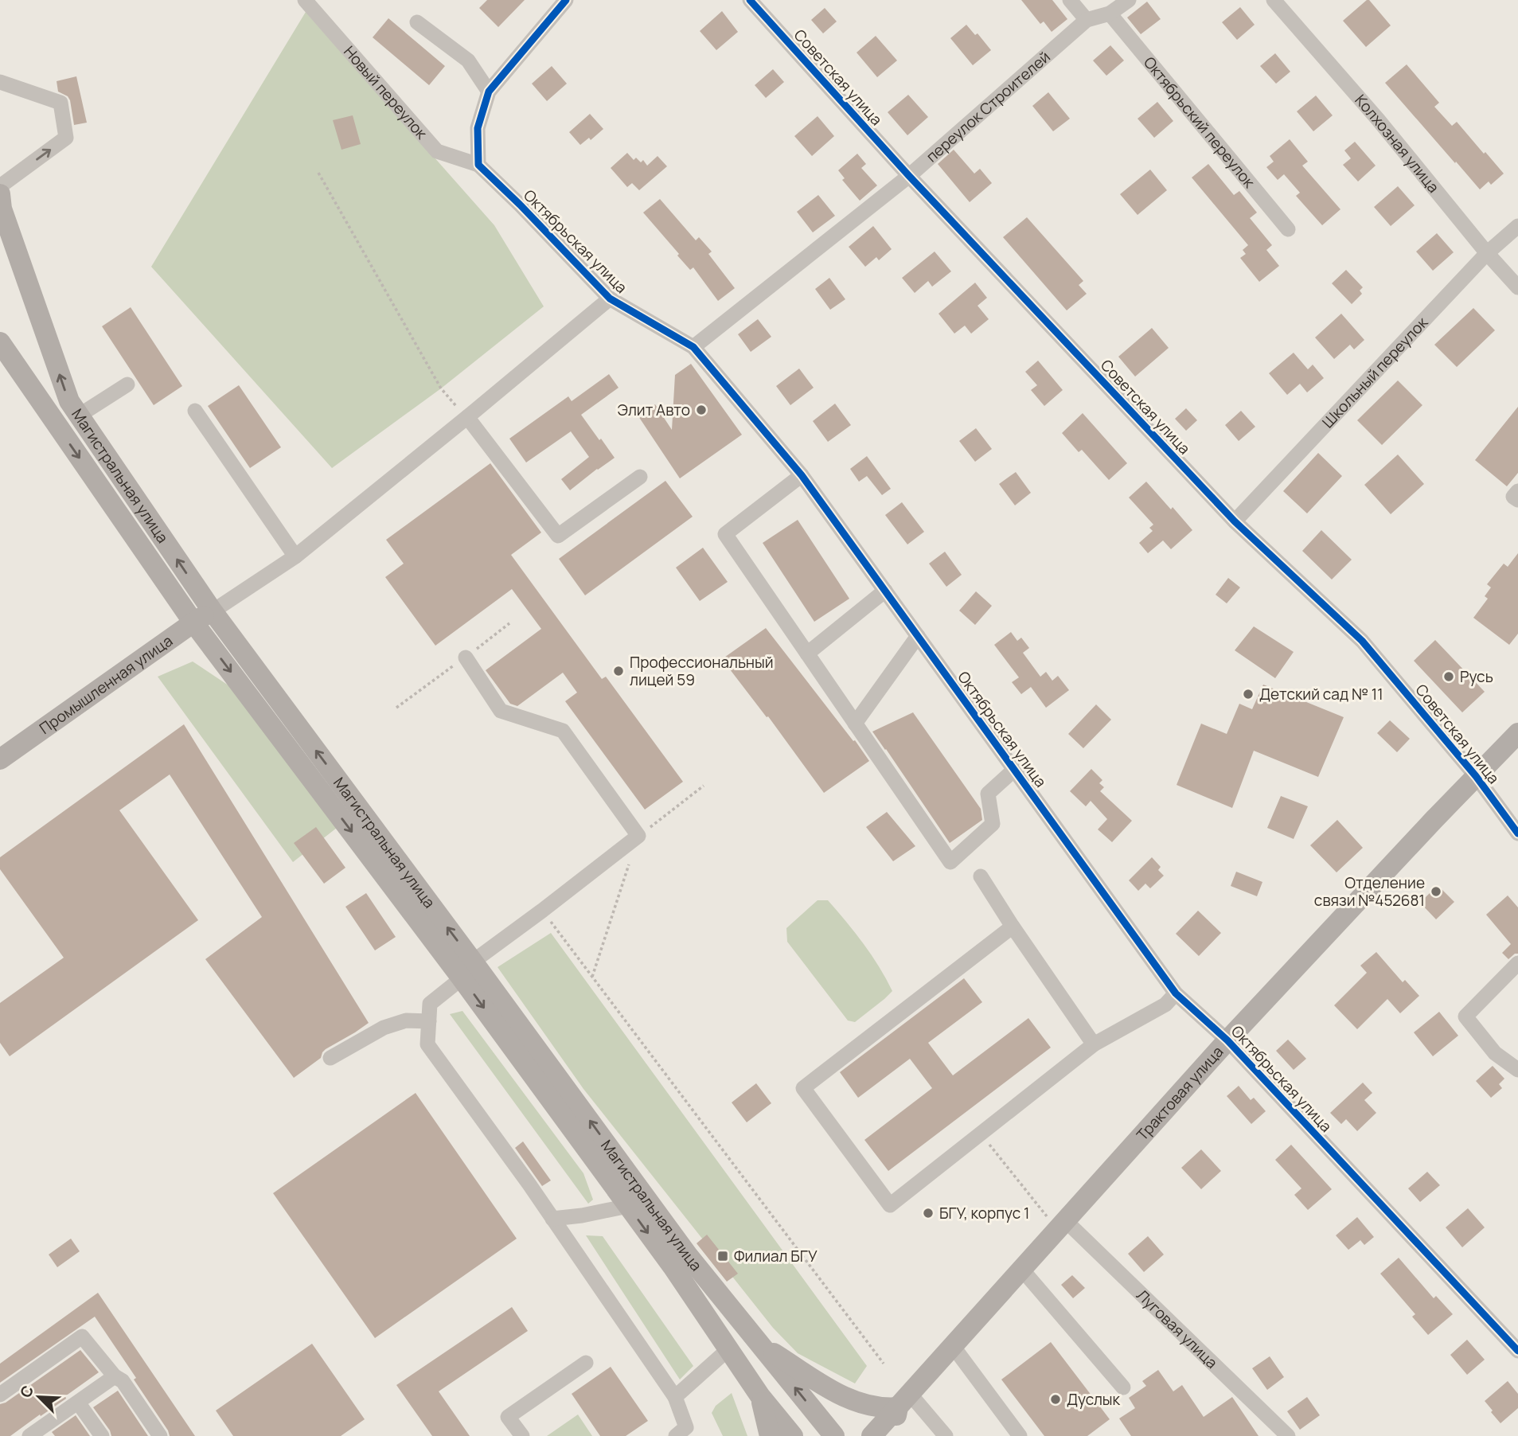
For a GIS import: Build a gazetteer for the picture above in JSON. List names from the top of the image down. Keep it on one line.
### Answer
{"streets":{"main road":["Магистральная улица","Промышленная улица","Трактовая улица"],"street":["Советская улица","Новый переулок","переулок Строителей","Октябрьский переулок","Колхозная улица","Октябрьская улица","Школьный переулок","Луговая улица"]},"crossings":[["Советская улица","переулок Строителей"],["Советская улица","Школьный переулок"],["Советская улица","Трактовая улица"],["Новый переулок","Октябрьская улица"],["переулок Строителей","Октябрьский переулок"],["переулок Строителей","Октябрьская улица"],["Колхозная улица","Школьный переулок"],["Октябрьская улица","Трактовая улица"],["Магистральная улица","Промышленная улица"],["Трактовая улица","Луговая улица"]],"places":{"other":["Элит Авто","Профессиональный лицей 59","Русь","Детский сад № 11","Отделение связи №452681","БГУ, корпус 1","Дуслык"],"transit":["Филиал БГУ"]},"north":"top left"}
